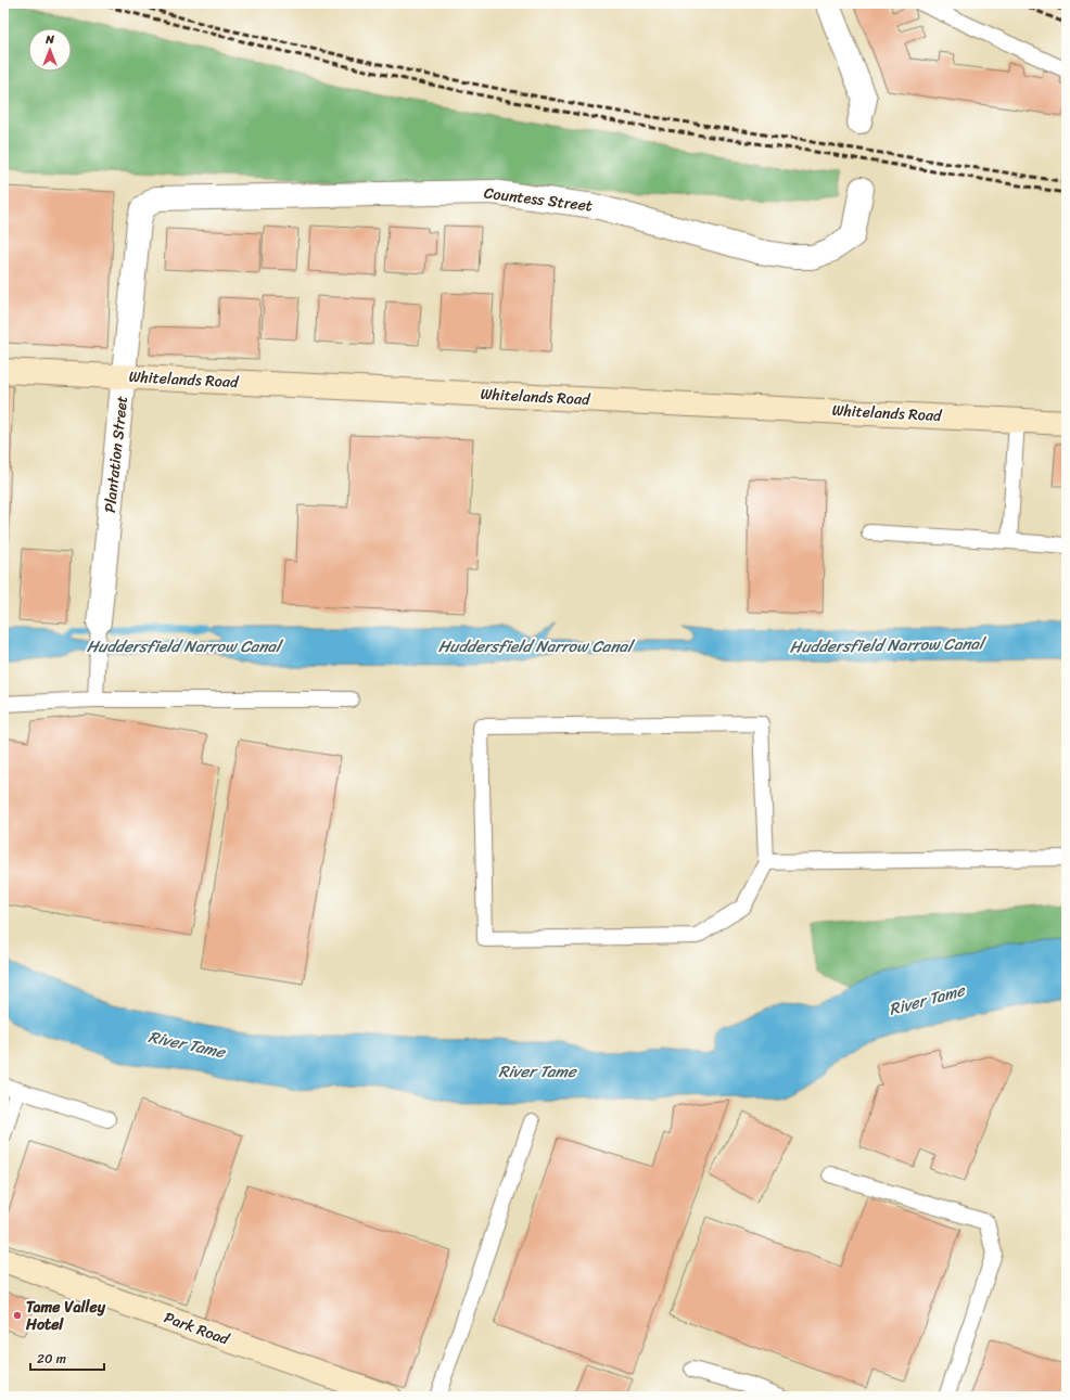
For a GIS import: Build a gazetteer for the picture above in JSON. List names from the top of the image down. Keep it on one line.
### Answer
{"streets":{"street":["Countess Street","Whitelands Road","Plantation Street","Park Road"]},"crossings":[["Countess Street","Plantation Street"],["Whitelands Road","Plantation Street"]],"water":["Huddersfield Narrow Canal","River Tame"],"places":["Tame Valley Hotel"],"scale_bar":"20 m","north":"top"}
